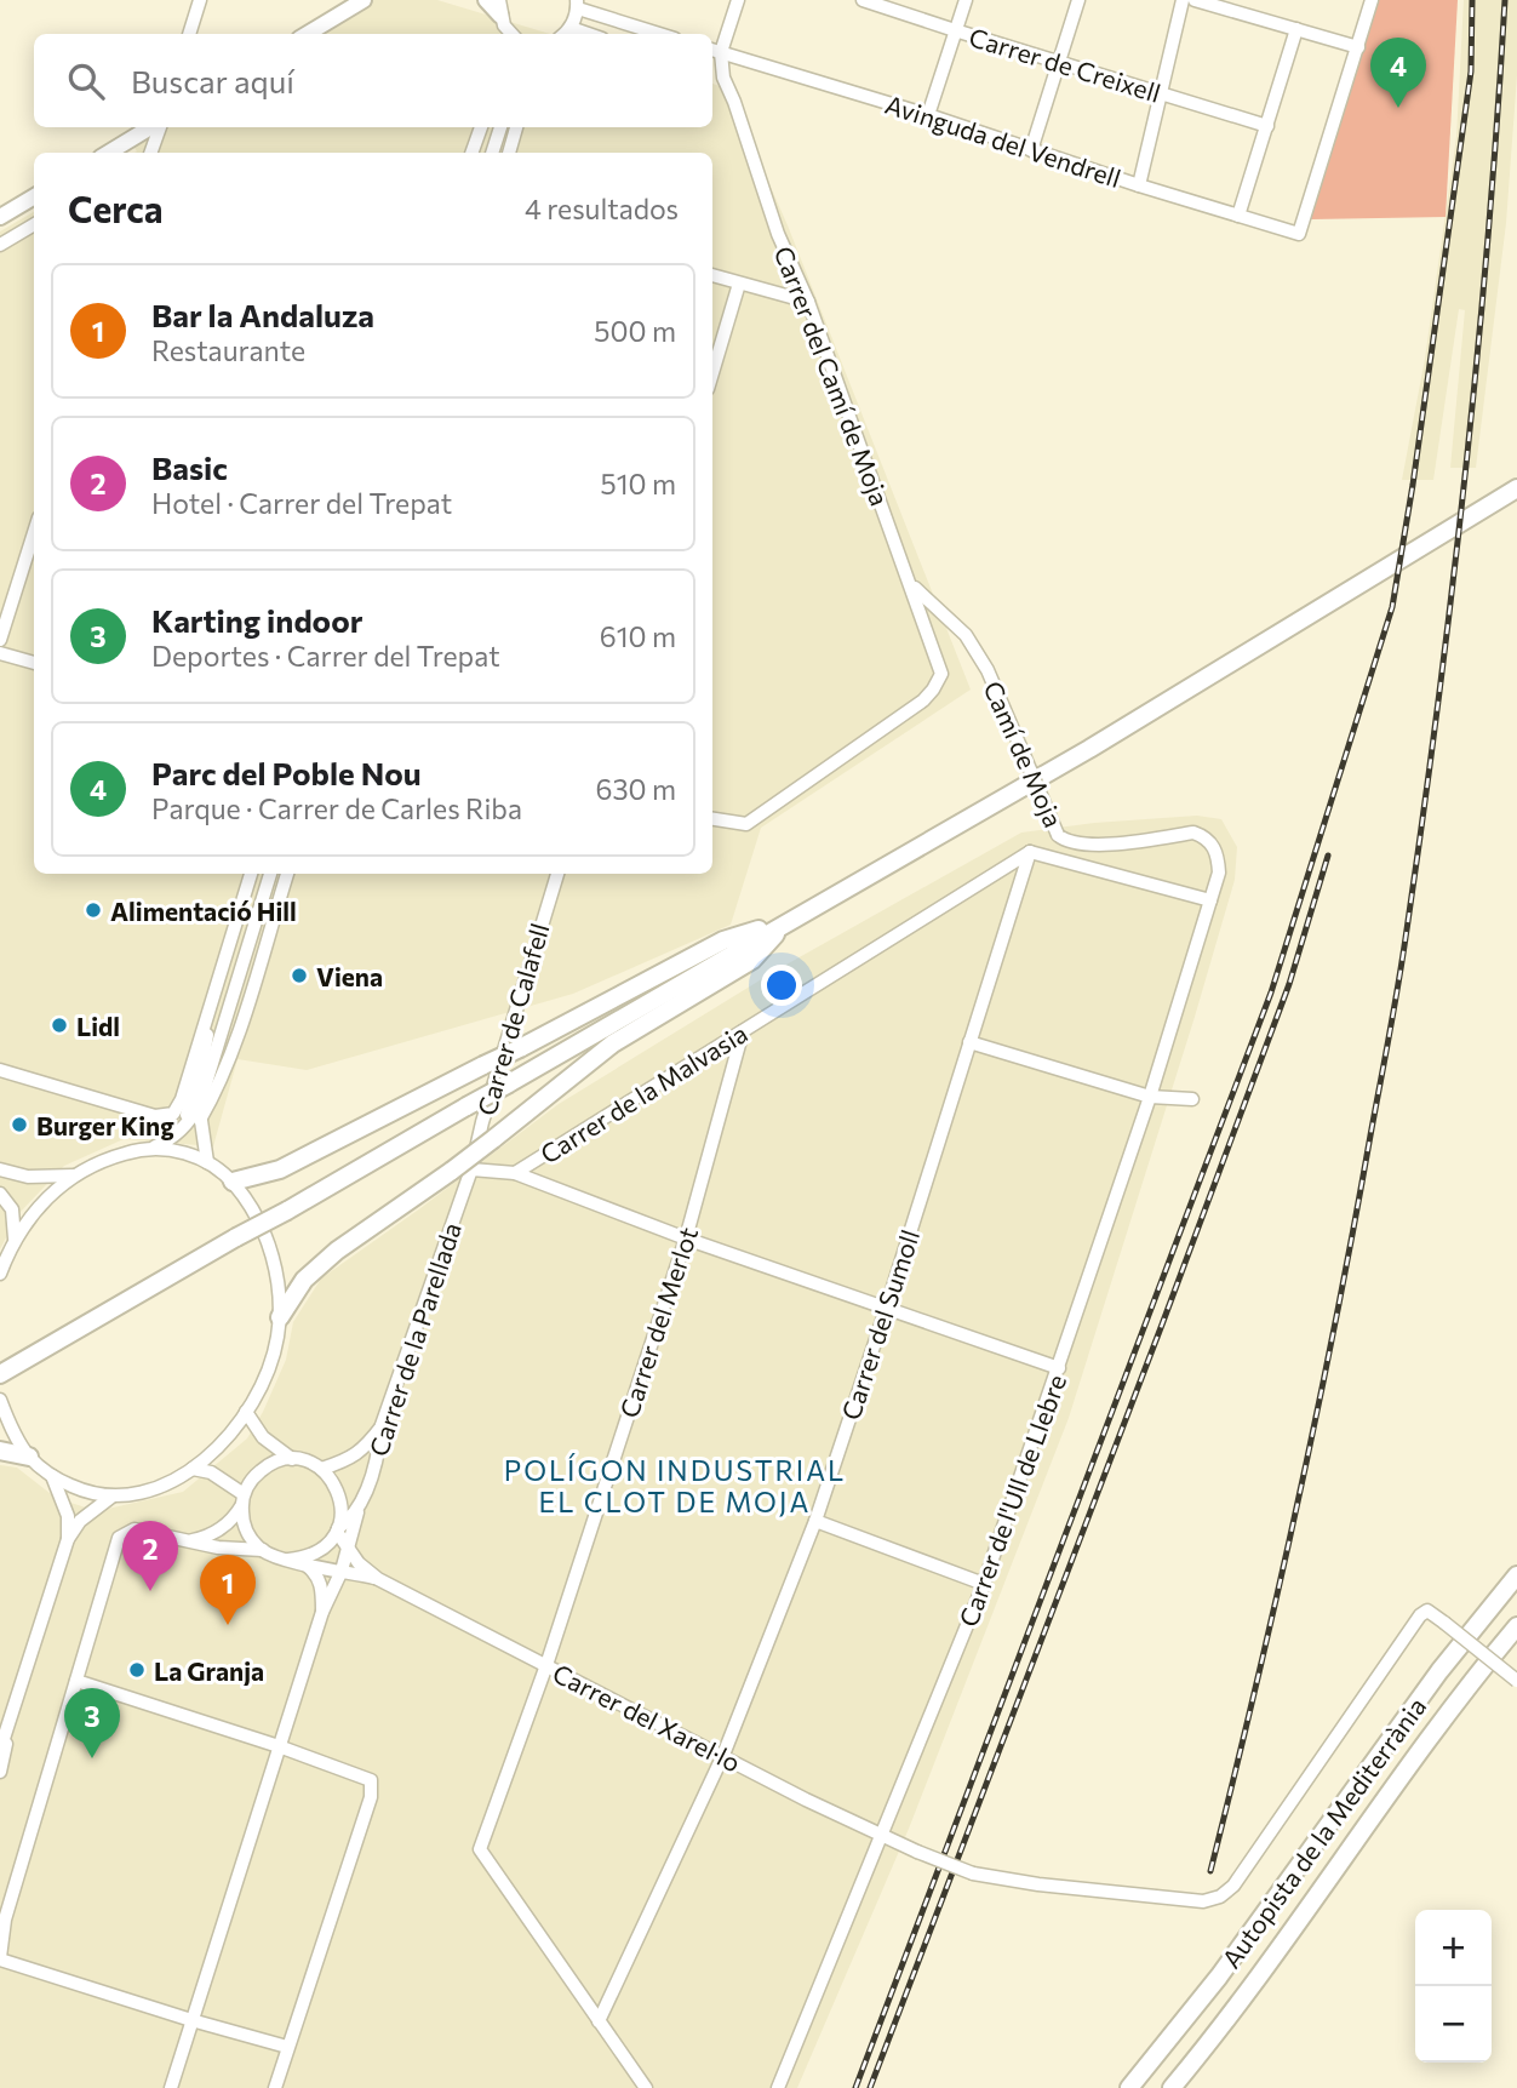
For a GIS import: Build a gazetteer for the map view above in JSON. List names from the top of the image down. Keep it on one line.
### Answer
{"streets":{"highway":["Autopista de la Mediterrània"],"street":["Carrer de Creixell","Avinguda del Vendrell","Carrer del Camí de Moja","Camí de Moja","Carrer de Calafell","Carrer de la Malvasia","Carrer del Merlot","Carrer del Sumoll","Carrer de la Parellada","Carrer de l'Ull de Llebre","Carrer del Xarel·lo"]},"crossings":[["Avinguda del Vendrell","Carrer del Camí de Moja"],["Carrer del Camí de Moja","Camí de Moja"],["Camí de Moja","Carrer de l'Ull de Llebre"],["Carrer de Calafell","Carrer de la Parellada"],["Carrer de la Malvasia","Carrer del Merlot"],["Carrer de la Malvasia","Carrer del Sumoll"],["Carrer del Merlot","Carrer del Sumoll"],["Carrer del Merlot","Carrer del Xarel·lo"],["Carrer del Sumoll","Carrer del Xarel·lo"],["Carrer de l'Ull de Llebre","Carrer del Xarel·lo"]],"districts":["POLÍGON INDUSTRIAL EL CLOT DE MOJA"],"places":["Alimentació Hill","Viena","Lidl","Burger King","La Granja"],"page":{"search":"Buscar aquí","pins":["4","2","1","3"],"heading":["Cerca","4 resultados"],"list":[{"mark":"1","name":"Bar la Andaluza","note":"Restaurante","value":"500 m"},{"mark":"2","name":"Basic","note":"Hotel · Carrer del Trepat","value":"510 m"},{"mark":"3","name":"Karting indoor","note":"Deportes · Carrer del Trepat","value":"610 m"},{"mark":"4","name":"Parc del Poble Nou","note":"Parque · Carrer de Carles Riba","value":"630 m"}],"map_buttons":["+","−"]}}
